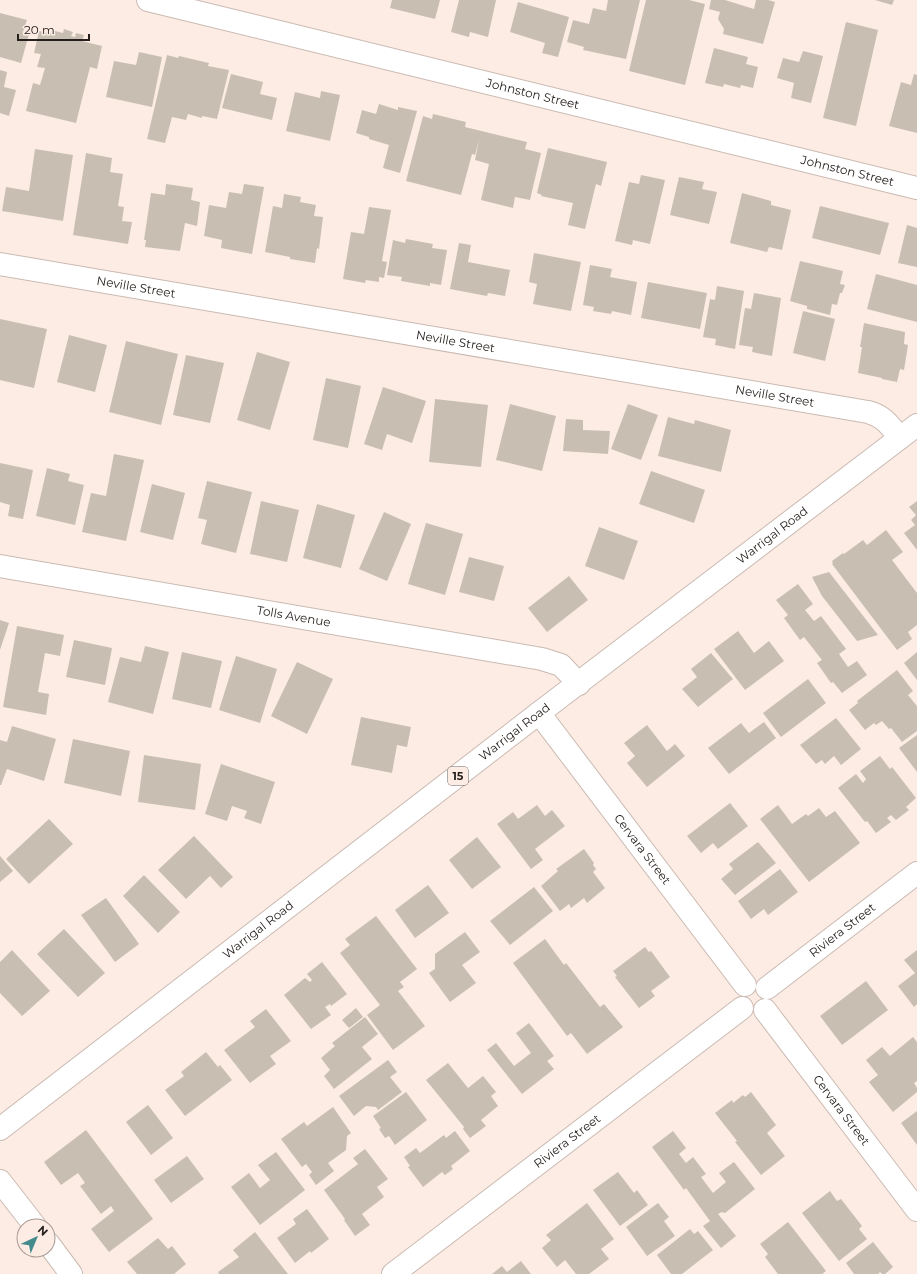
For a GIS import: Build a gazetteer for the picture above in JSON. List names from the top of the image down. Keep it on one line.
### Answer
{"streets":{"main road":["Johnston Street","Neville Street","Warrigal Road","Tolls Avenue","15","Cervara Street","Riviera Street"]},"crossings":[["Neville Street","Warrigal Road"],["Warrigal Road","Tolls Avenue"],["Warrigal Road","Cervara Street"],["Cervara Street","Riviera Street"]],"scale_bar":"20 m","north":"top right"}
